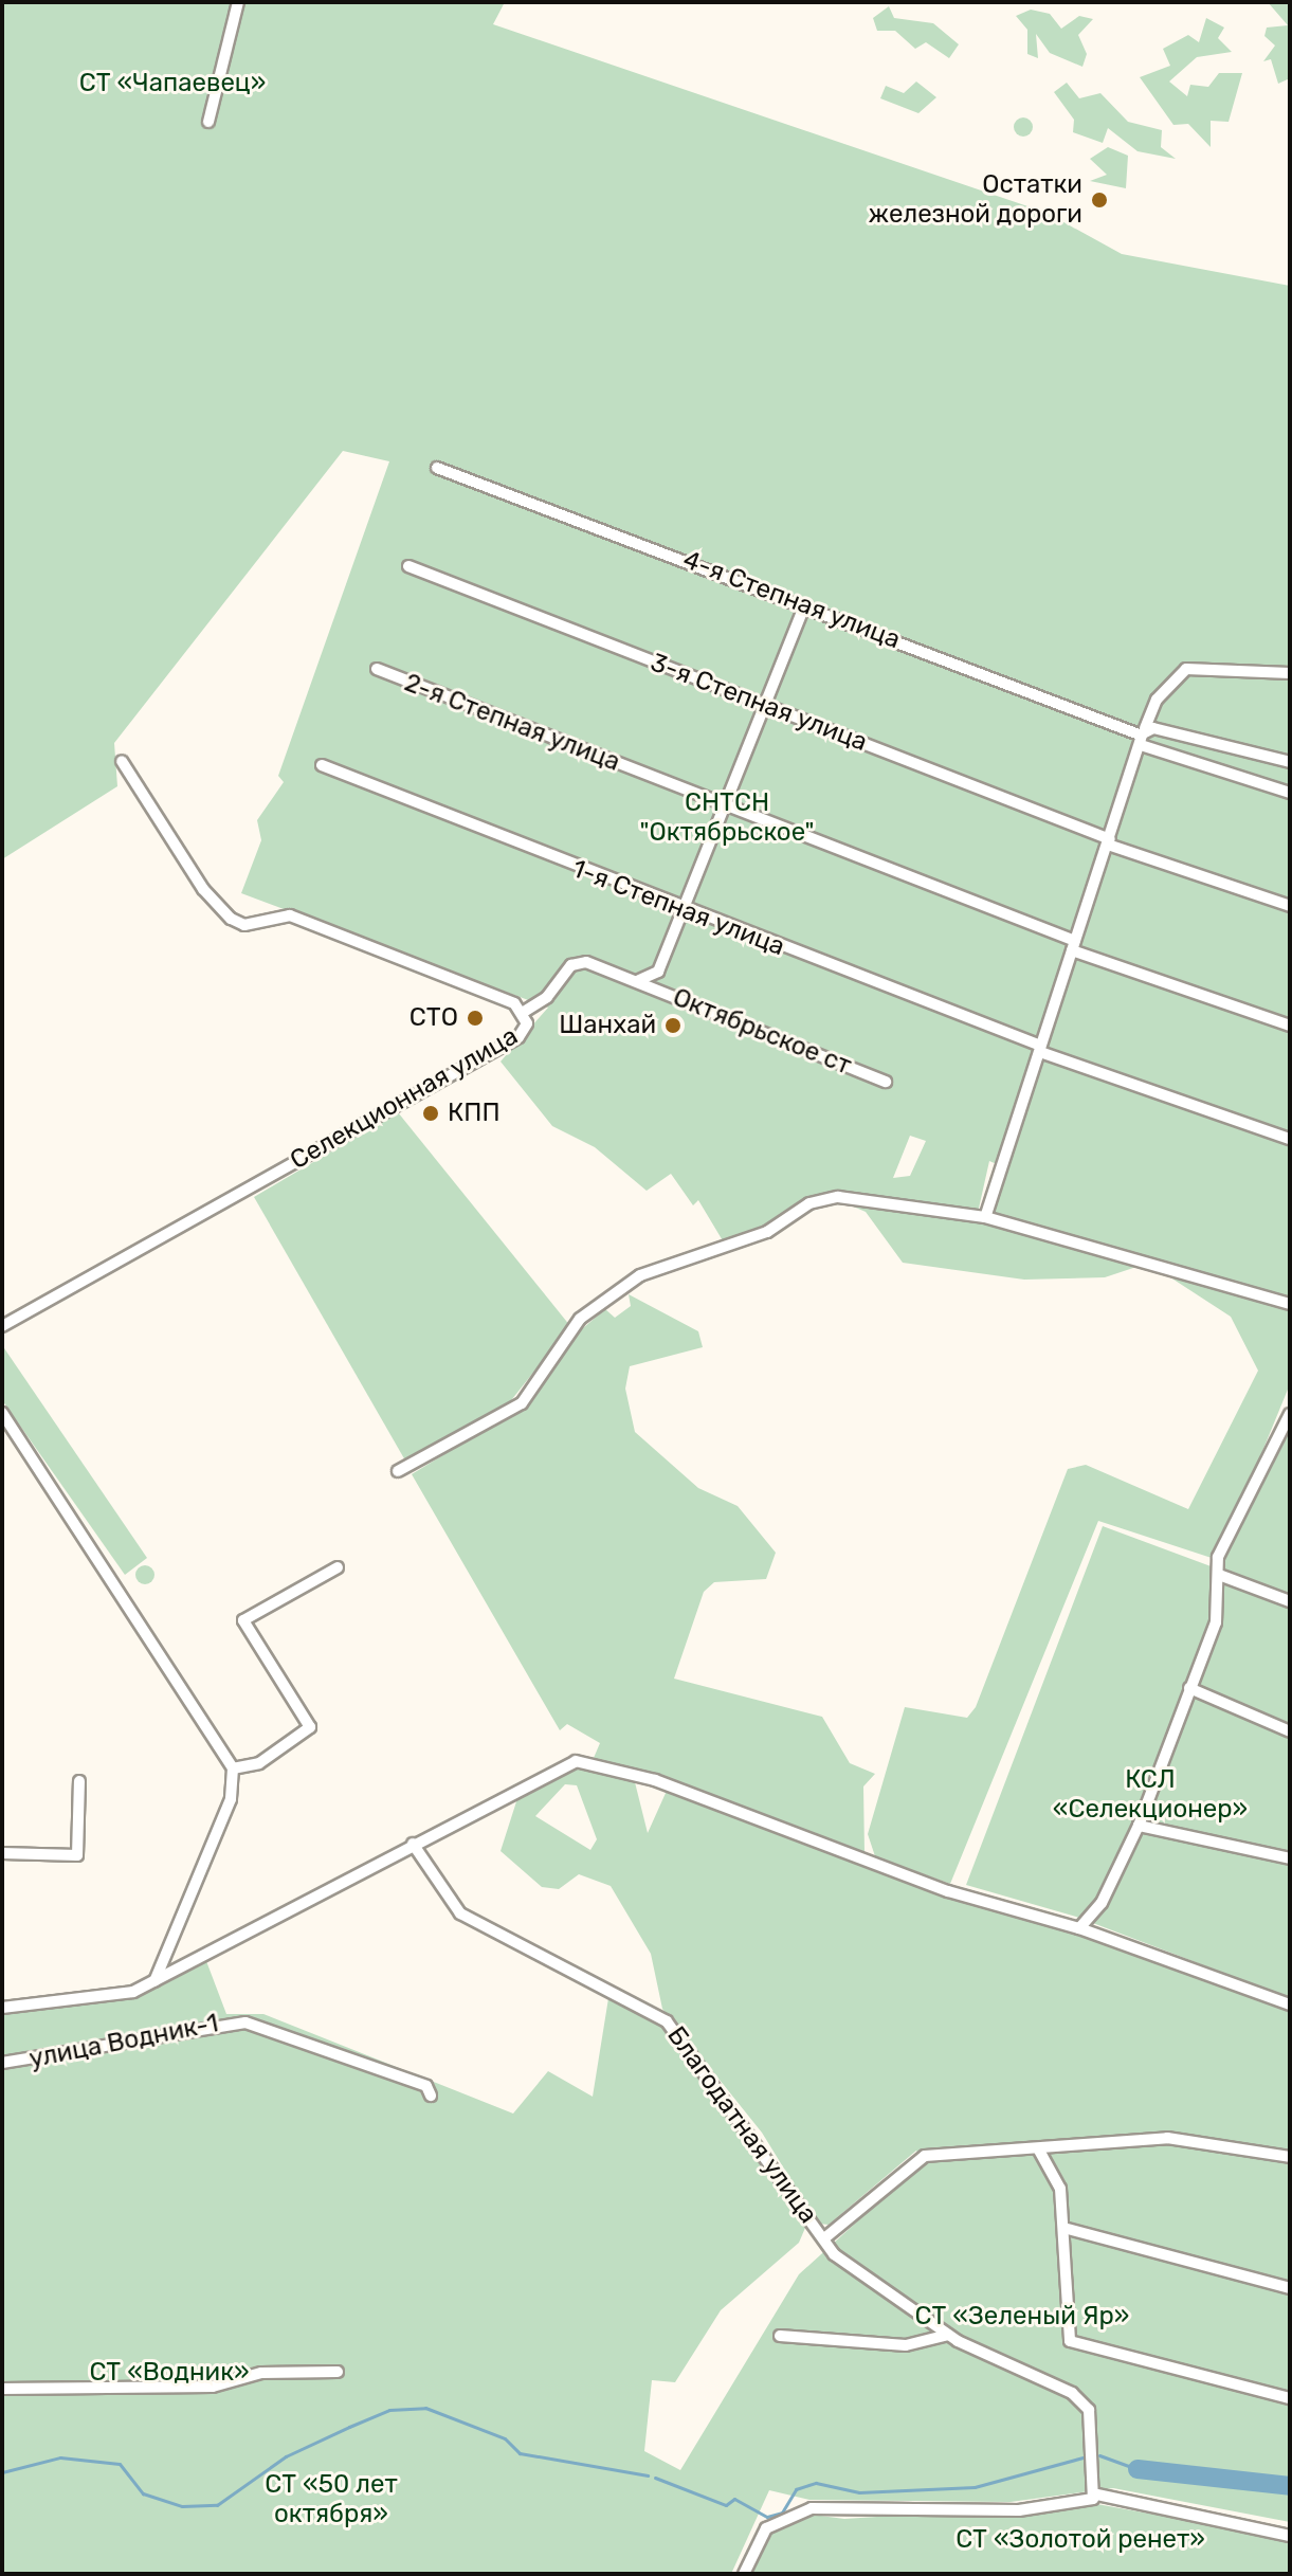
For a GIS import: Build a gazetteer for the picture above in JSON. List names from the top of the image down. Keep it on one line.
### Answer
{"streets":{"street":["4-я Степная улица","3-я Степная улица","2-я Степная улица","1-я Степная улица","Октябрьское ст","Селекционная улица","улица Водник-1","Благодатная улица"]},"crossings":[["4-я Степная улица","Октябрьское ст"],["3-я Степная улица","Октябрьское ст"],["2-я Степная улица","Октябрьское ст"],["1-я Степная улица","Октябрьское ст"],["Октябрьское ст","Селекционная улица"]],"parks":["СТ «Чапаевец»","СНТСН \"Октябрьское\"","КСЛ «Селекционер»","СТ «Зеленый Яр»","СТ «Водник»","СТ «50 лет октября»","СТ «Золотой ренет»"],"places":["Остатки железной дороги","СТО","Шанхай","КПП"]}
